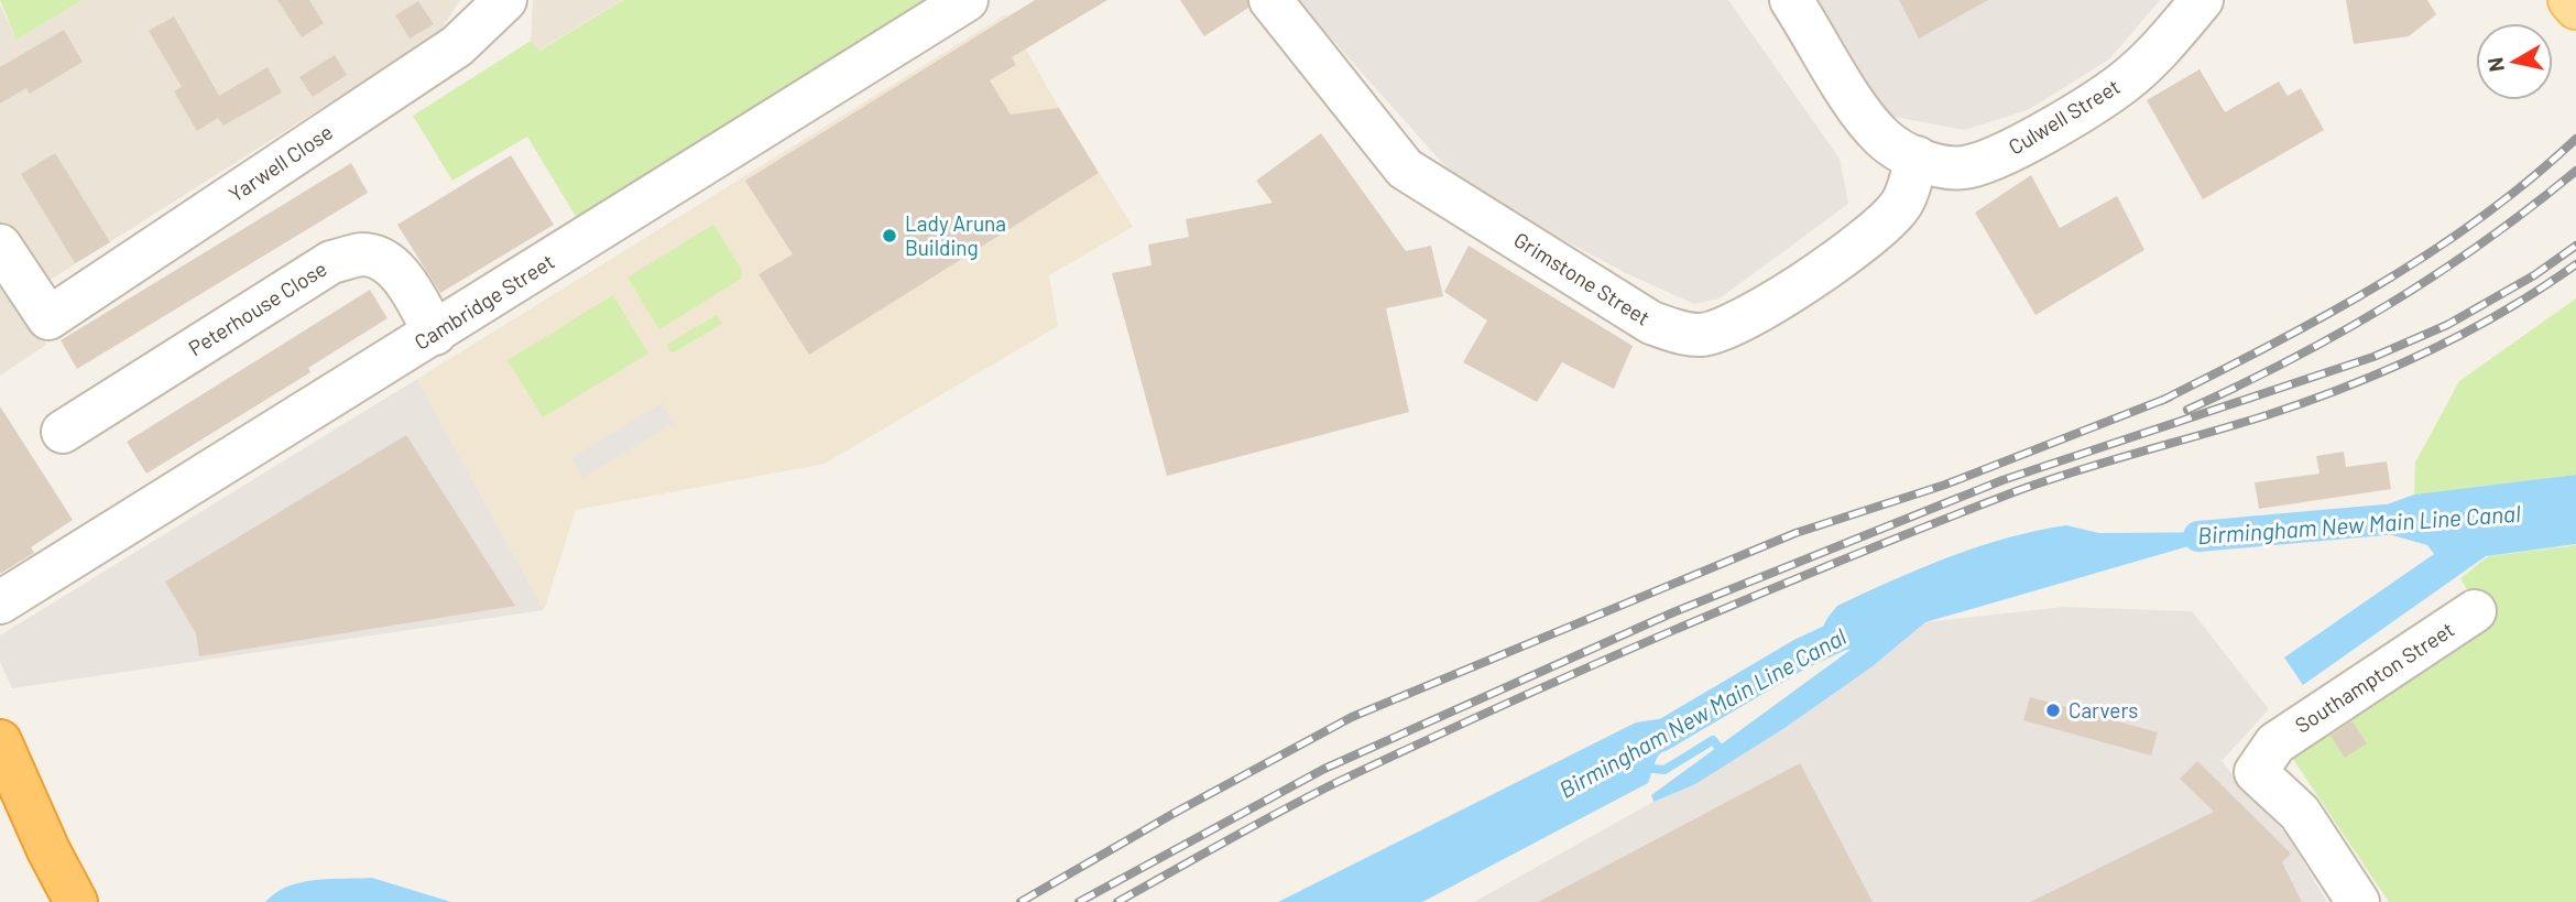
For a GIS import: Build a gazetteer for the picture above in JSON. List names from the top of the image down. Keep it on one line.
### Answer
{"streets":{"street":["Culwell Street","Yarwell Close","Grimstone Street","Cambridge Street","Peterhouse Close","Southampton Street"]},"crossings":[["Culwell Street","Grimstone Street"],["Cambridge Street","Peterhouse Close"]],"water":["Birmingham New Main Line Canal"],"places":["Lady Aruna Building","Carvers"],"north":"left"}
